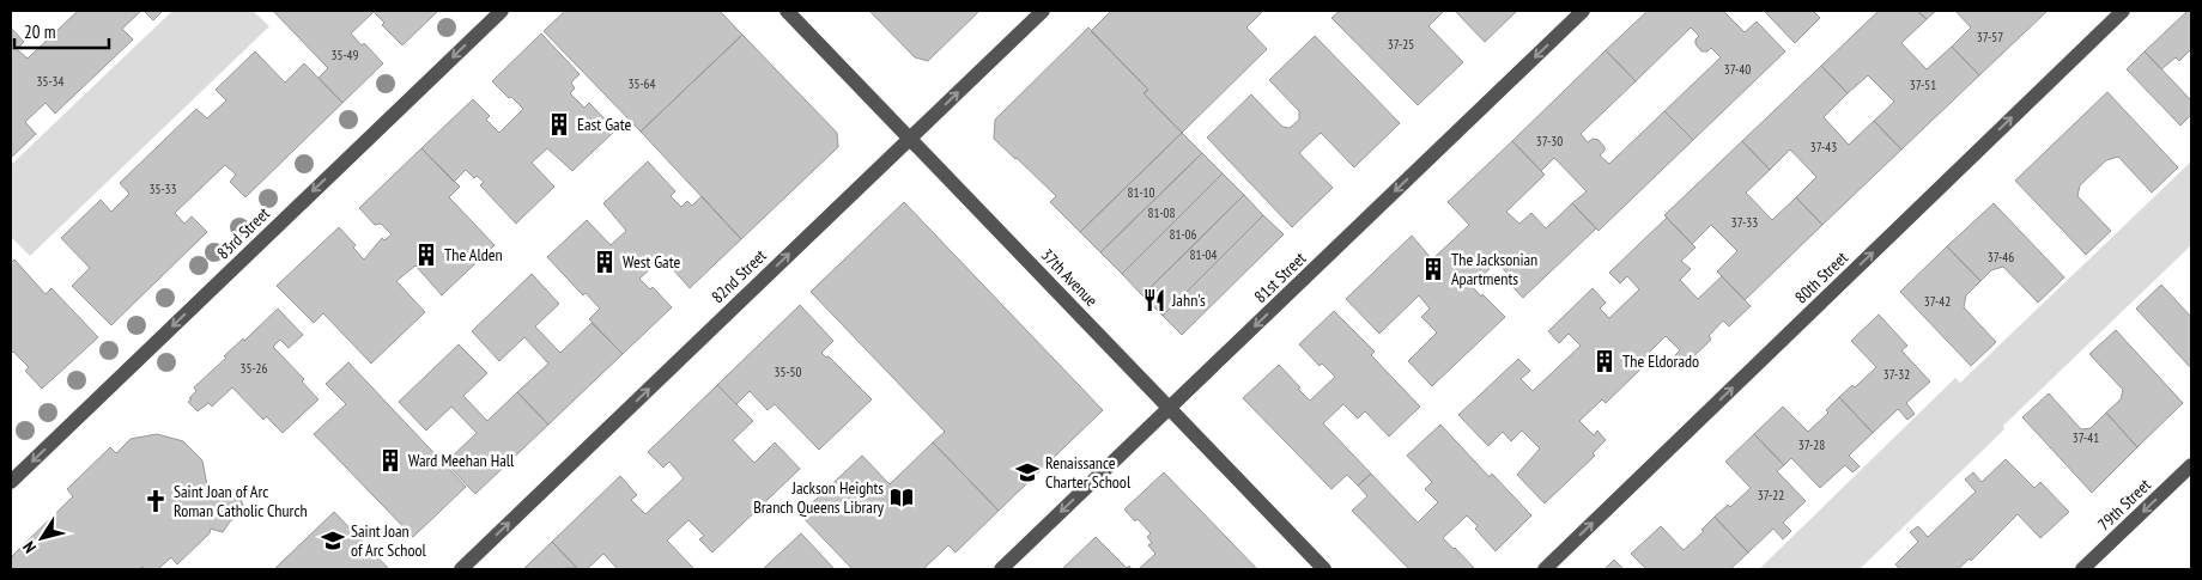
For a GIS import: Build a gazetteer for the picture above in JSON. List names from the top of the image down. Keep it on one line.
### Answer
{"streets":{"street":["83rd Street","82nd Street","37th Avenue","81st Street","80th Street","79th Street"]},"crossings":[["82nd Street","37th Avenue"],["37th Avenue","81st Street"]],"one_way":["83rd Street","82nd Street","81st Street","80th Street","79th Street"],"places":{"building":["East Gate","The Alden","West Gate","The Jacksonian Apartments","The Eldorado","Ward Meehan Hall"],"restaurant":["Jahn's"],"school or university":["Renaissance Charter School","Saint Joan of Arc School"],"library":["Jackson Heights Branch Queens Library"],"church":["Saint Joan of Arc Roman Catholic Church"]},"house_numbers":["37-57","37-25","35-49","37-40","35-34","35-64","37-51","37-30","37-43","35-33","81-10","81-08","37-33","81-06","81-04","37-46","37-42","35-26","35-50","37-32","37-41","37-28","37-22"],"scale_bar":"20 m","north":"bottom left"}
